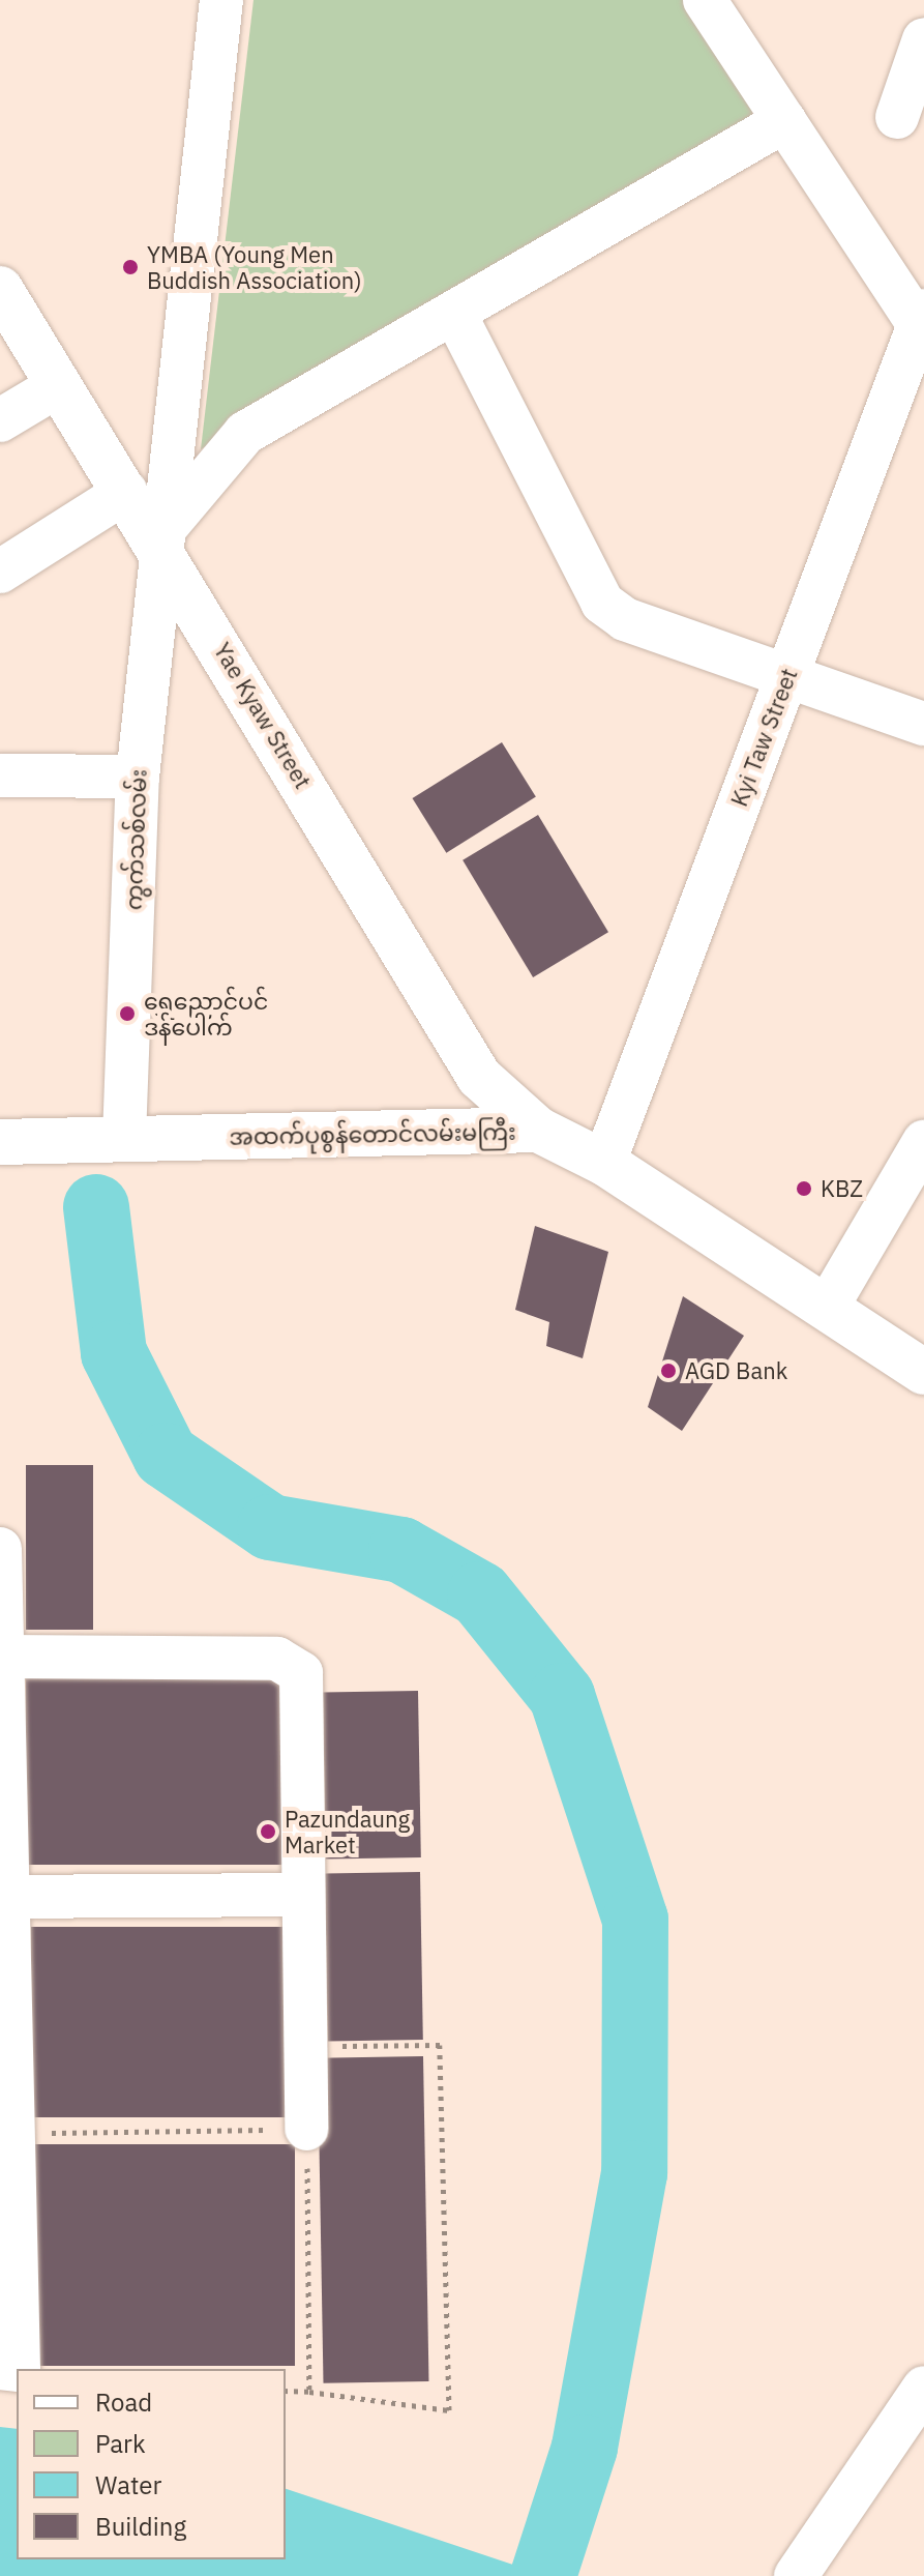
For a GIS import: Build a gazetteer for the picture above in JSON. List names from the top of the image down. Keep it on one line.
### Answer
{"streets":{"main road":["Yae Kyaw Street","အထက်ပုစွန်တောင်လမ်းမကြီး"],"street":["Kyi Taw Street","ကွက်သစ်လမ်း"]},"crossings":[["Yae Kyaw Street","ကွက်သစ်လမ်း"],["Yae Kyaw Street","အထက်ပုစွန်တောင်လမ်းမကြီး"],["Kyi Taw Street","အထက်ပုစွန်တောင်လမ်းမကြီး"],["ကွက်သစ်လမ်း","အထက်ပုစွန်တောင်လမ်းမကြီး"]],"places":["YMBA (Young Men Buddish Association)","ရွှေညောင်ပင် ဒန်ပေါက်","KBZ","AGD Bank","Pazundaung Market"],"legend":["Road","Park","Water","Building"]}
